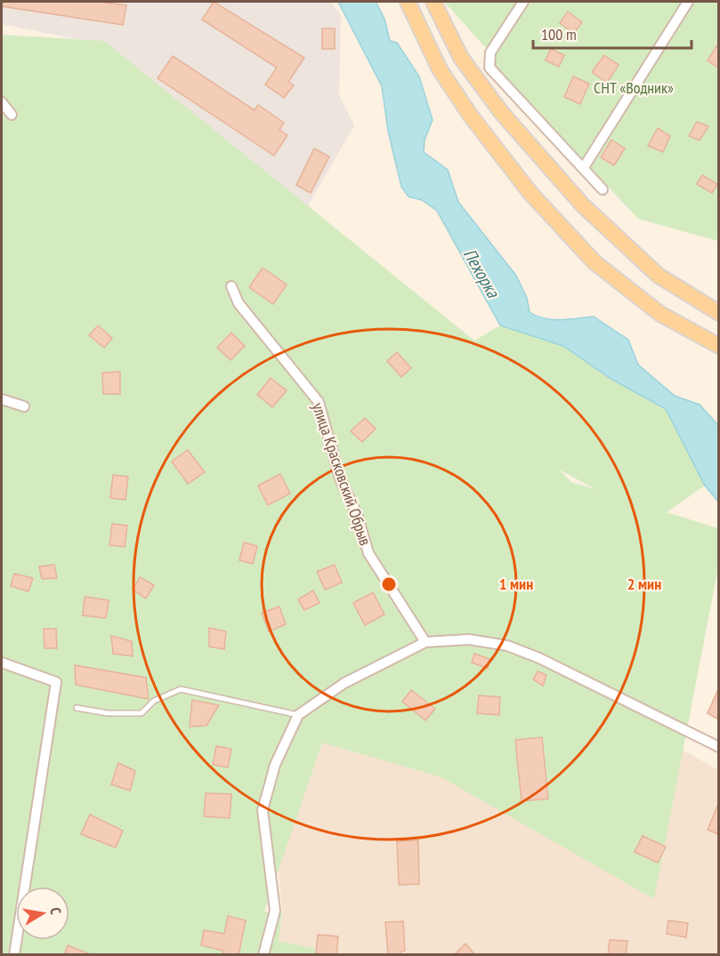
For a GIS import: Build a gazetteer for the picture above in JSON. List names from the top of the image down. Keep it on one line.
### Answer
{"streets":{"street":["улица Красковский Обрыв"]},"water":["Пехорка"],"parks":["СНТ «Водник»"],"scale_bar":"100 m","north":"right","rings":["1 мин","2 мин"]}
